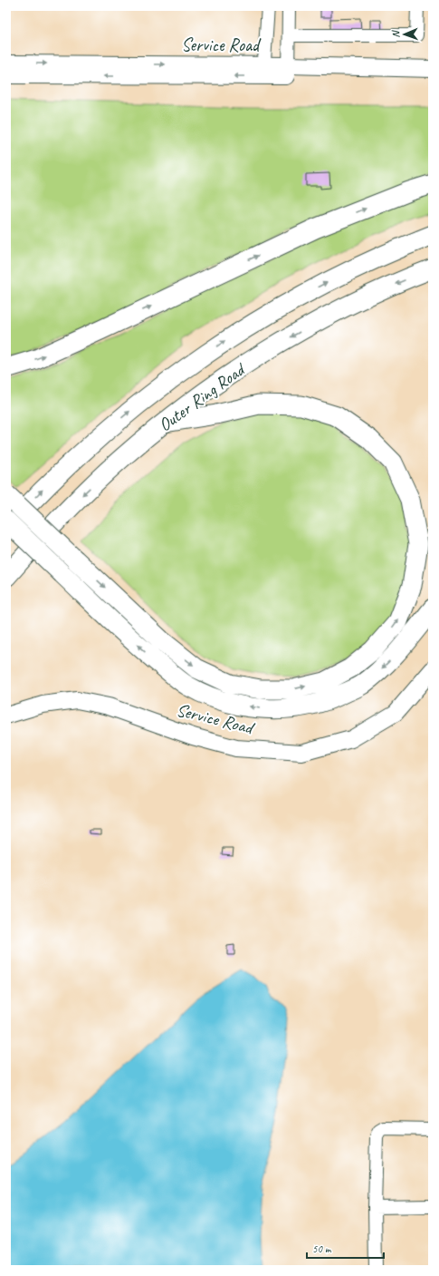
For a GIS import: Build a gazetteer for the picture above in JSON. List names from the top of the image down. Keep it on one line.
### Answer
{"streets":{"highway":["Outer Ring Road"],"main road":["Service Road"]},"scale_bar":"50 m","north":"left"}
